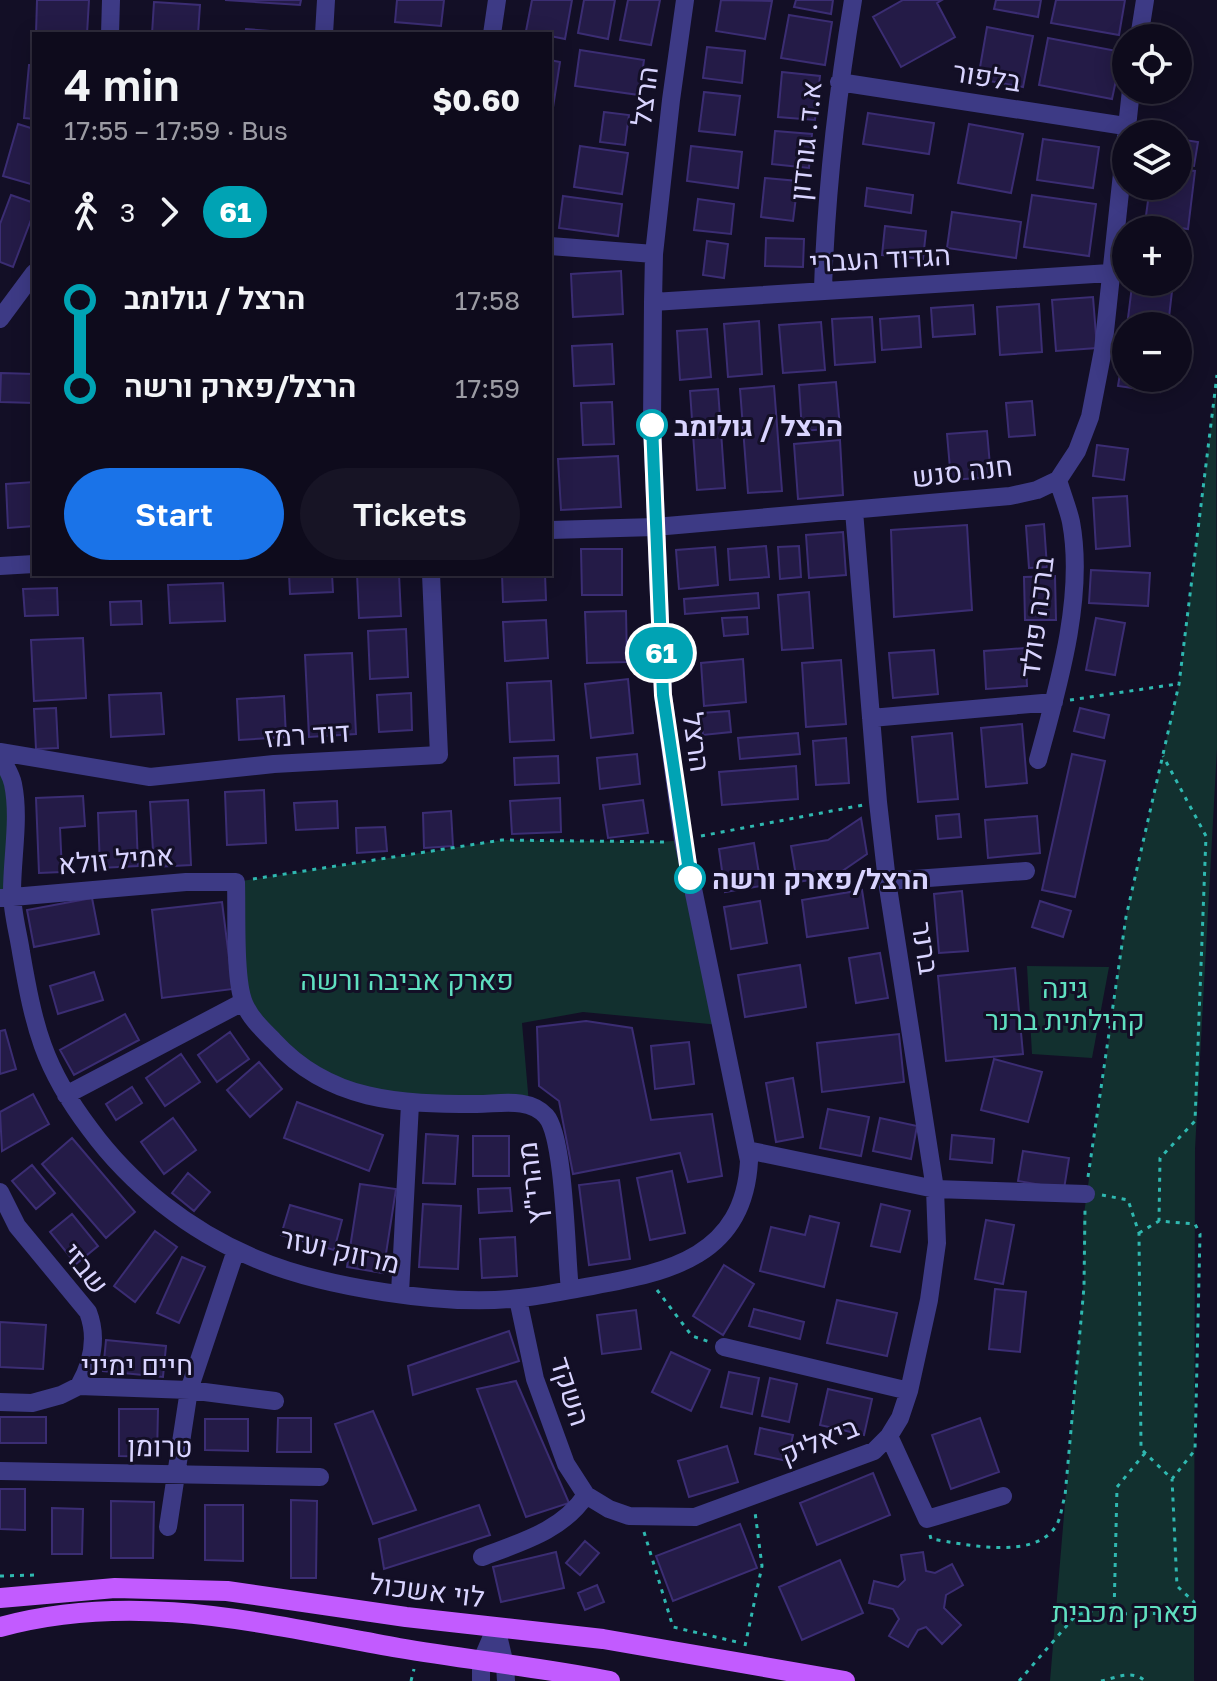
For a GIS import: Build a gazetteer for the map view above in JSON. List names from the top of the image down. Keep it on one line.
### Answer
{"streets":{"main road":["לוי אשכול"],"street":["בלפור","הרצל","א.ד. גורדון","הגדוד העברי","חנה סנש","ברכה פולד","דוד רמז","אמיל זולא","ברנר","מהרי\"ץ","מרזוק ועזר","שבזי","חיים ימיני","השקד","ביאליק","טרומן"]},"crossings":[["בלפור","א.ד. גורדון"],["הרצל","הגדוד העברי"],["הרצל","חנה סנש"],["הרצל","מרזוק ועזר"],["א.ד. גורדון","הגדוד העברי"],["חנה סנש","ברכה פולד"],["חנה סנש","ברנר"],["דוד רמז","מרזוק ועזר"],["אמיל זולא","מרזוק ועזר"],["ברנר","ביאליק"],["מהרי\"ץ","מרזוק ועזר"],["מרזוק ועזר","השקד"],["שבזי","חיים ימיני"],["השקד","ביאליק"]],"parks":["פארק אביבה ורשה","גינה קהילתית ברנר","פארק מכבית"],"places":["הרצל / גולומב","הרצל/פארק ורשה"],"lines":["bus line 61"],"page":{"on_map":"61","map_buttons":["+","−"],"heading":["4 min","17:55 – 17:59 · Bus","$0.60"],"legs":["3","61"],"list":[{"name":"הרצל / גולומב","value":"17:58"},{"name":"הרצל/פארק ורשה","value":"17:59"}],"buttons":["Start","Tickets"]}}
